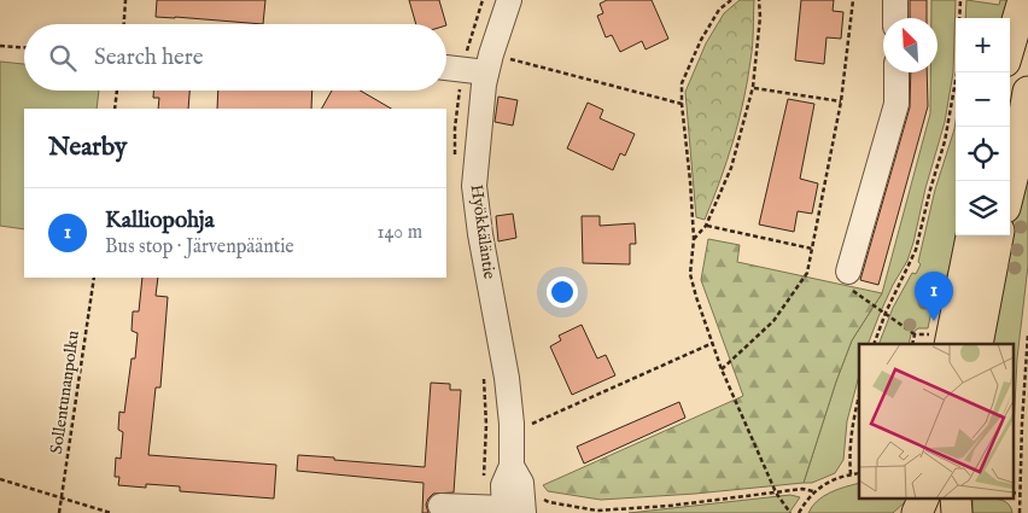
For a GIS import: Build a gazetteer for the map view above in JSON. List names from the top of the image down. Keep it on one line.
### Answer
{"streets":{"street":["Hyökkäläntie"],"path":["Sollentunanpolku"]},"north":"top left","page":{"map_buttons":["+","−"],"search":"Search here","heading":"Nearby","list":[{"mark":"1","name":"Kalliopohja","note":"Bus stop · Järvenpääntie","value":"140 m"}],"pins":"1"}}
